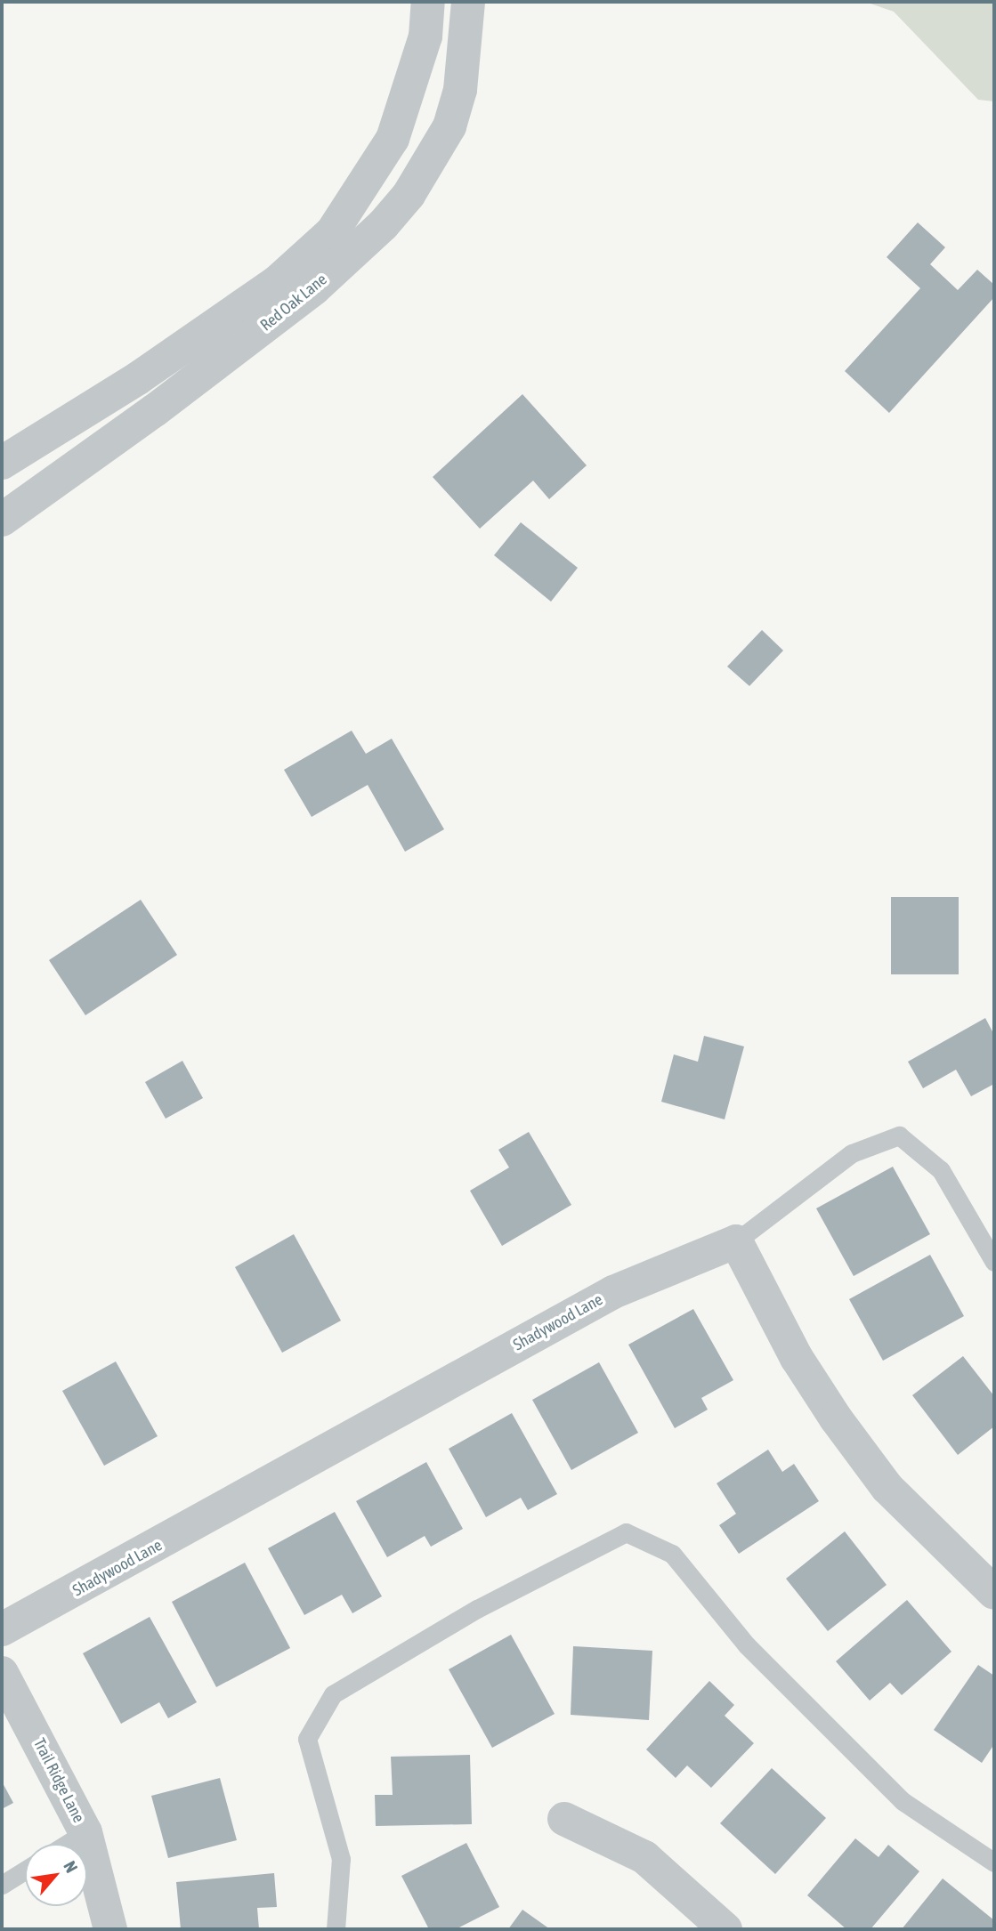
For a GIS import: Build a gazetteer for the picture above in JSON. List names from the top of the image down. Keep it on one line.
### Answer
{"streets":{"street":["Red Oak Lane","Shadywood Lane","Trail Ridge Lane"]},"north":"top right"}
